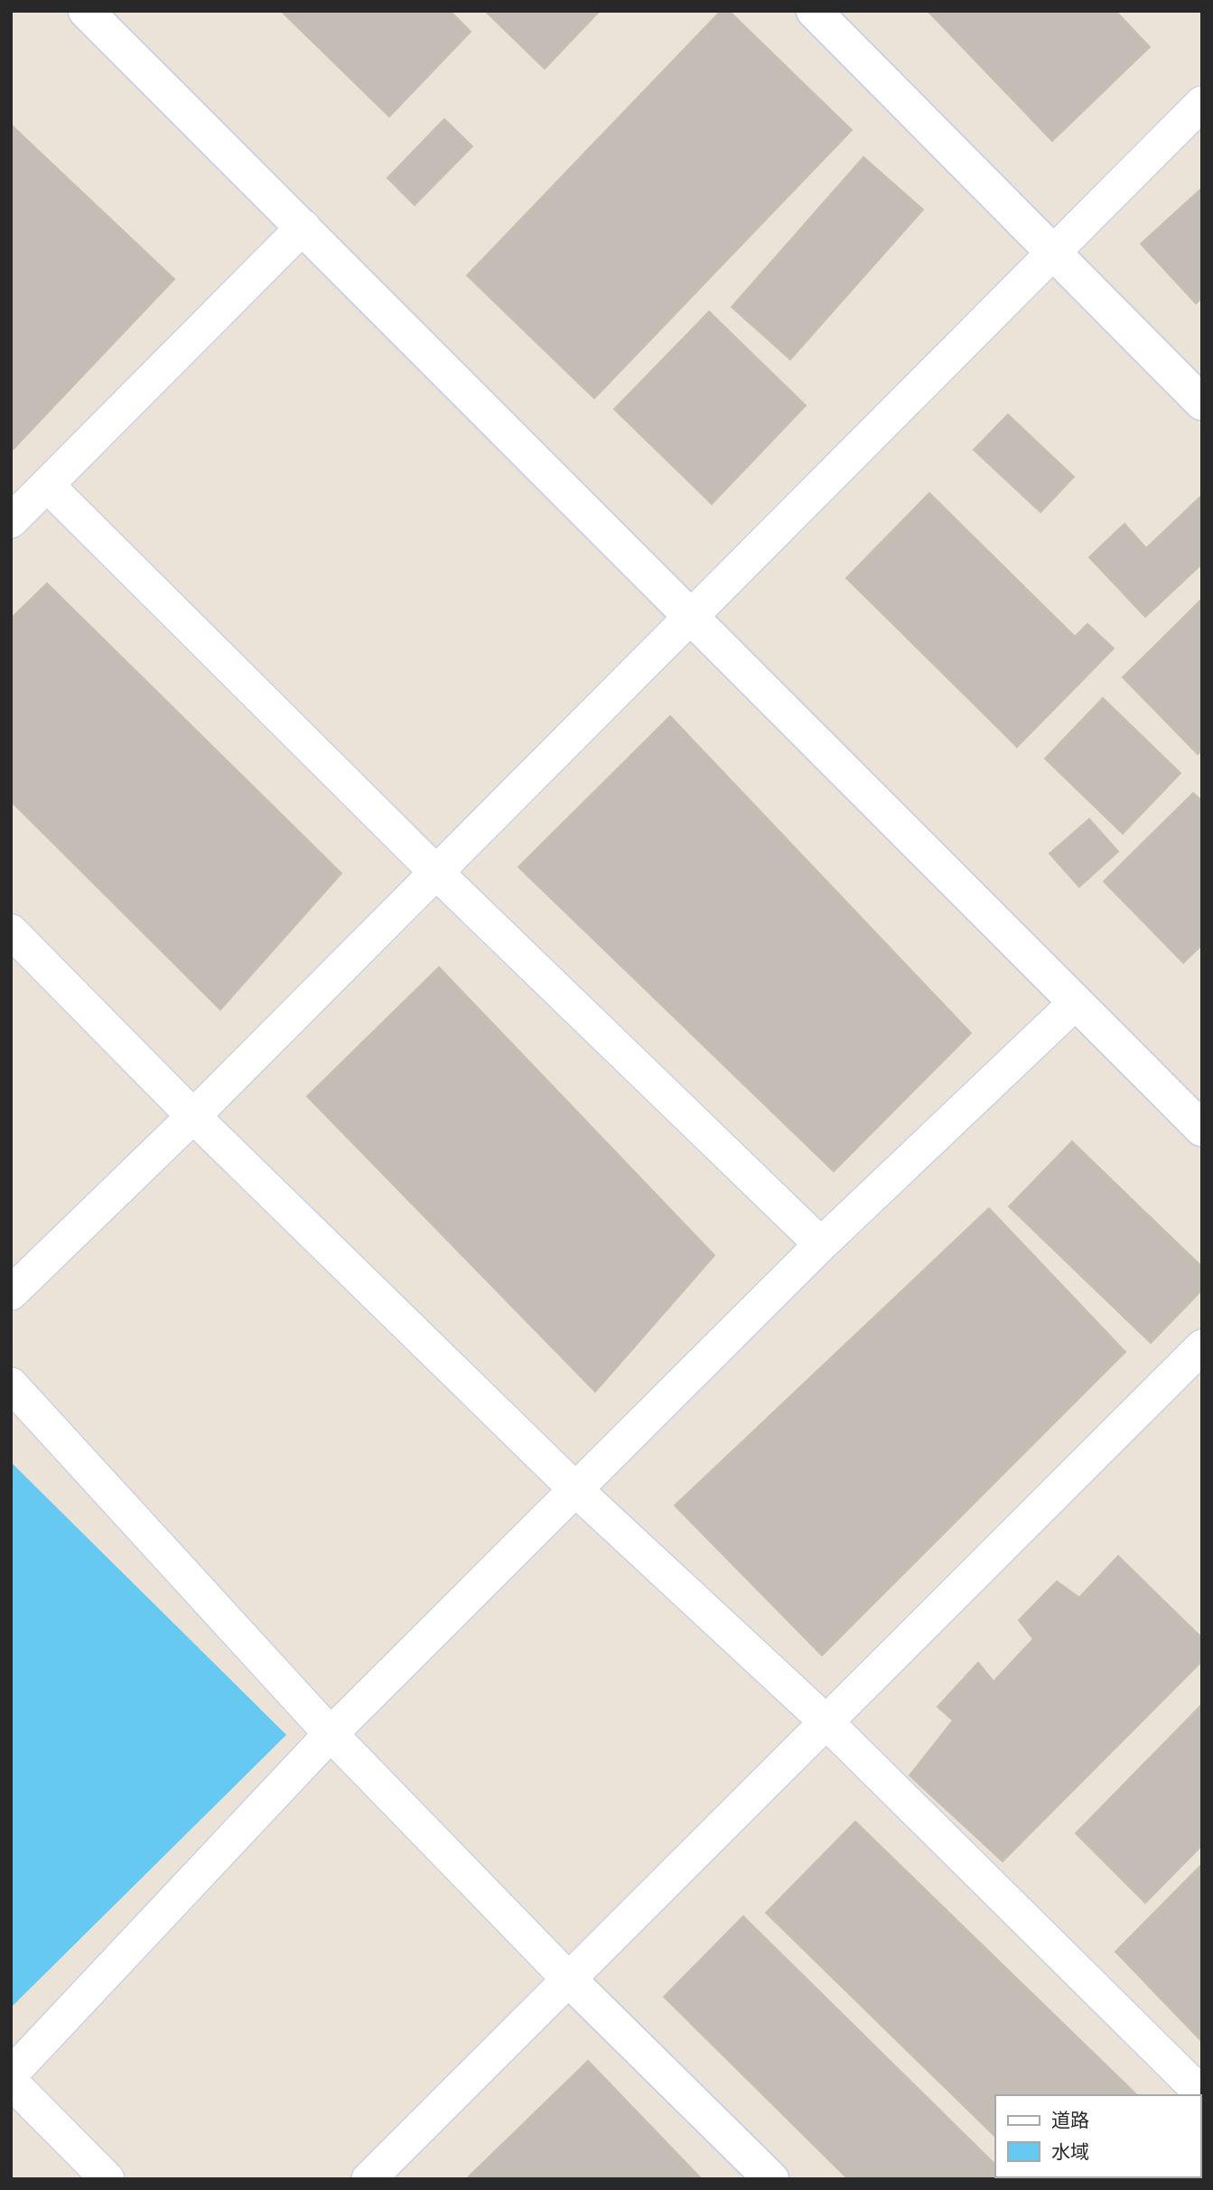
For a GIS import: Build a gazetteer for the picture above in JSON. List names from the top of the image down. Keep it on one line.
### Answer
{"legend":["道路","水域"]}
